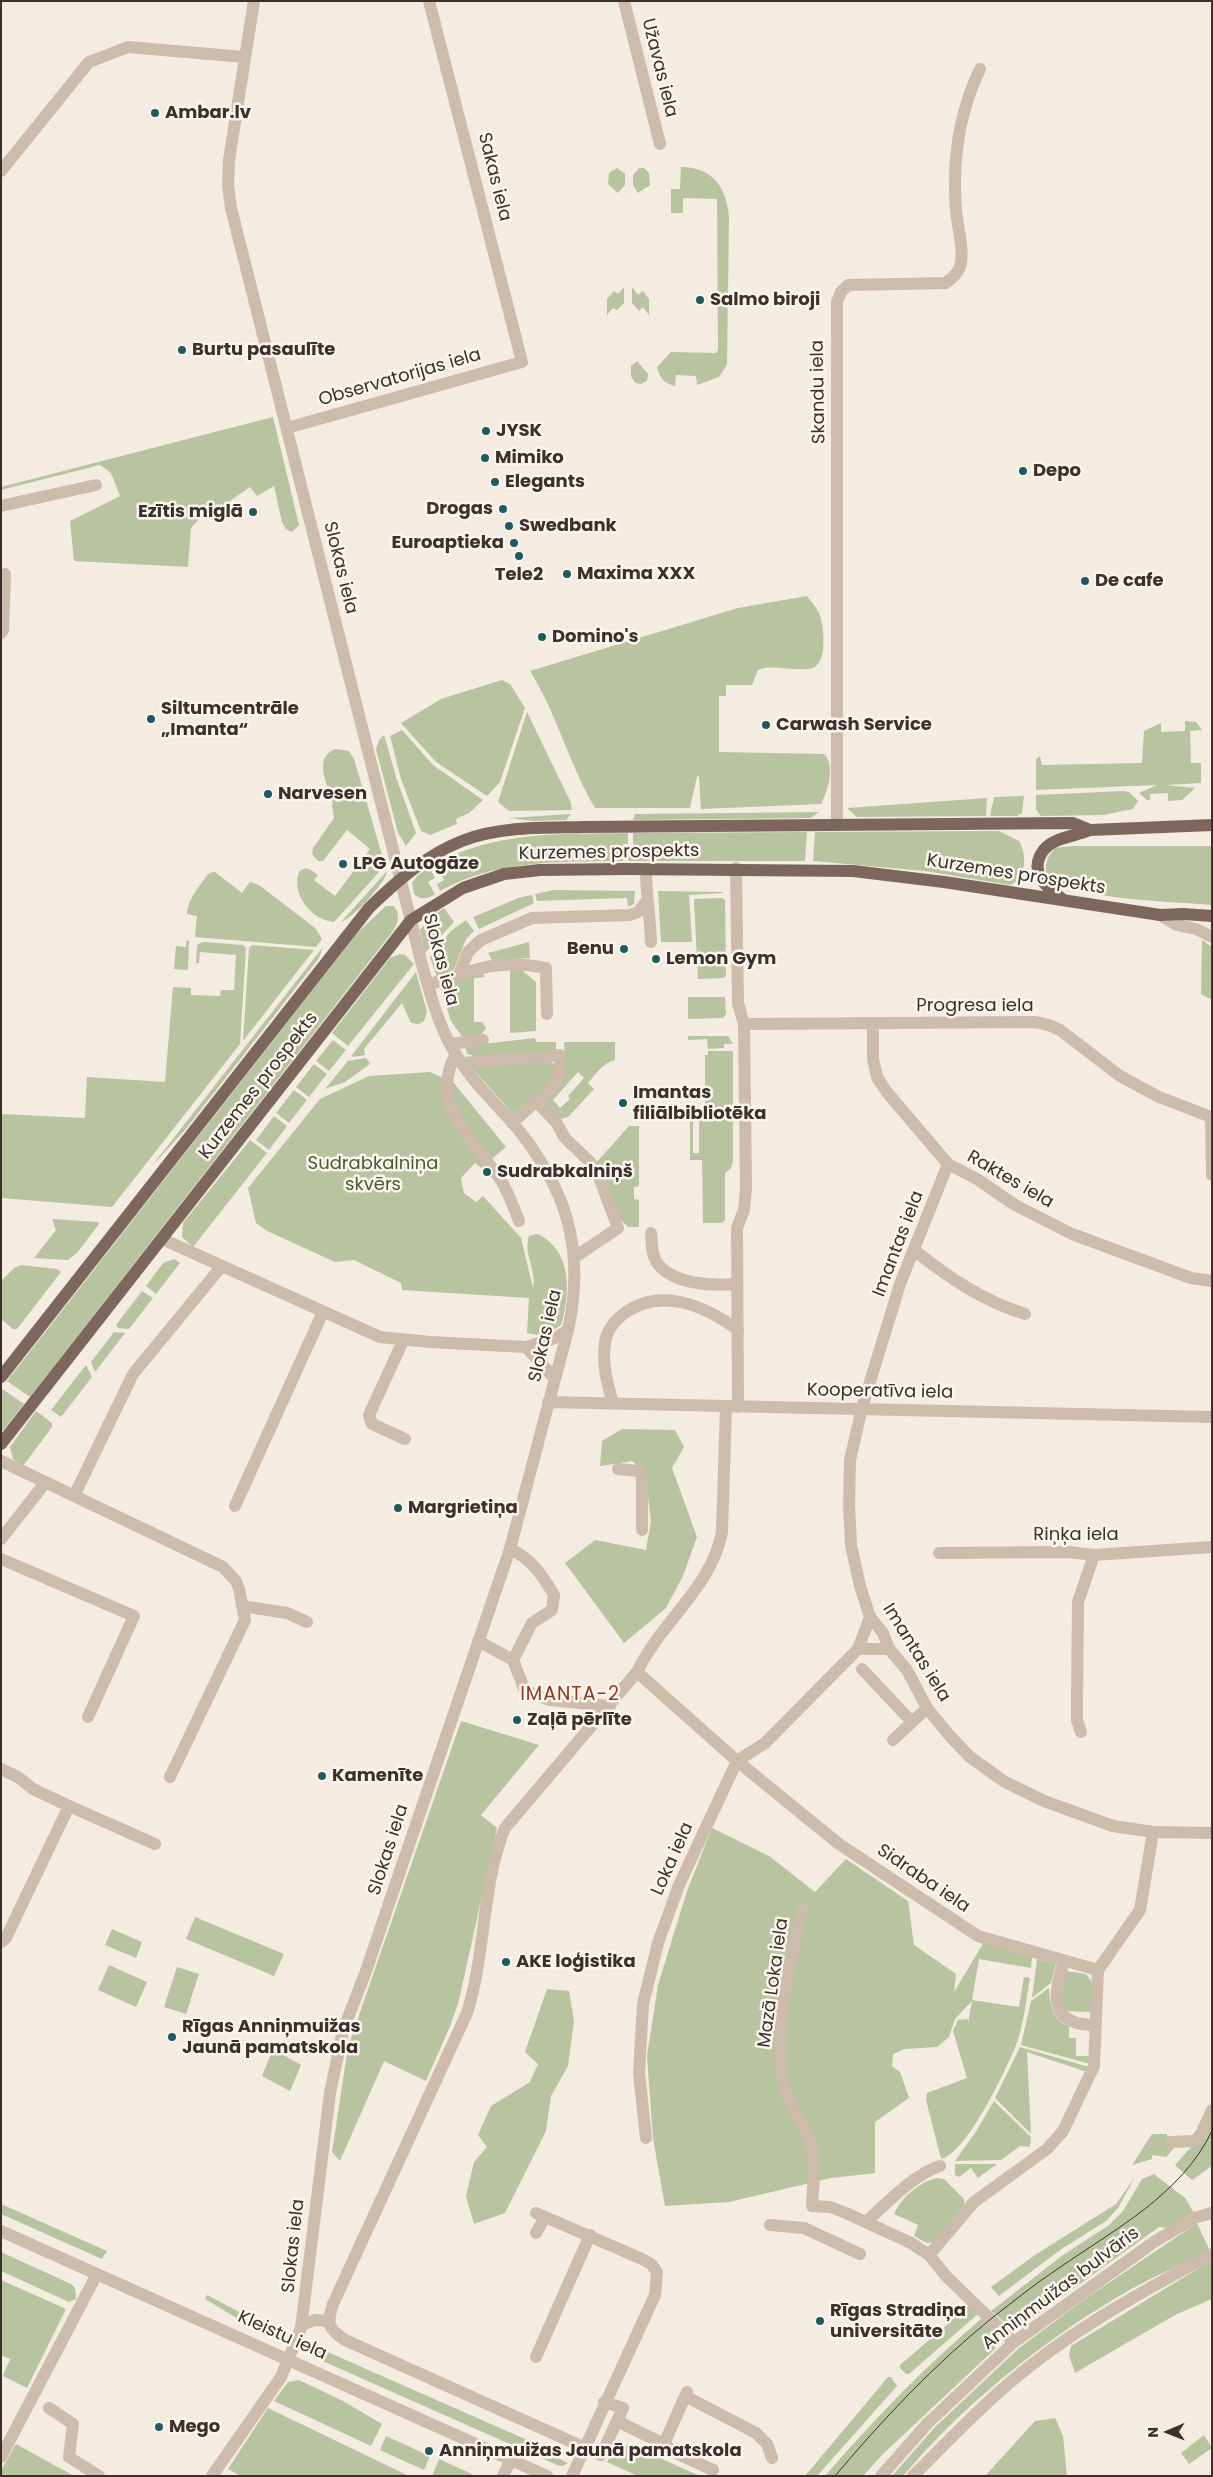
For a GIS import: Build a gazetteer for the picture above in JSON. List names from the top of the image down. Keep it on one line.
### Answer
{"streets":{"main road":["Kurzemes prospekts"],"street":["Užavas iela","Sakas iela","Observatorijas iela","Skandu iela","Slokas iela","Progresa iela","Raktes iela","Imantas iela","Kooperatīva iela","Riņķa iela","Loka iela","Sidraba iela","Mazā Loka iela","Anniņmuižas bulvāris","Kleistu iela"]},"crossings":[["Sakas iela","Observatorijas iela"],["Observatorijas iela","Slokas iela"],["Skandu iela","Kurzemes prospekts"],["Slokas iela","Kurzemes prospekts"],["Slokas iela","Kooperatīva iela"],["Slokas iela","Kleistu iela"],["Progresa iela","Raktes iela"],["Raktes iela","Imantas iela"],["Imantas iela","Kooperatīva iela"],["Loka iela","Sidraba iela"]],"districts":["IMANTA-2"],"parks":["Sudrabkalniņa skvērs"],"places":["Ambar.lv","Salmo biroji","Burtu pasaulīte","JYSK","Mimiko","Depo","Elegants","Drogas","Ezītis miglā","Swedbank","Euroaptieka","Tele2","Maxima XXX","De cafe","Domino's","Siltumcentrāle „Imanta“","Carwash Service","Narvesen","LPG Autogāze","Benu","Lemon Gym","Imantas filiālbibliotēka","Sudrabkalniņš","Margrietiņa","Zaļā pērlīte","Kamenīte","AKE loģistika","Rīgas Anniņmuižas Jaunā pamatskola","Rīgas Stradiņa universitāte","Mego","Anniņmuižas Jaunā pamatskola"],"north":"left"}
